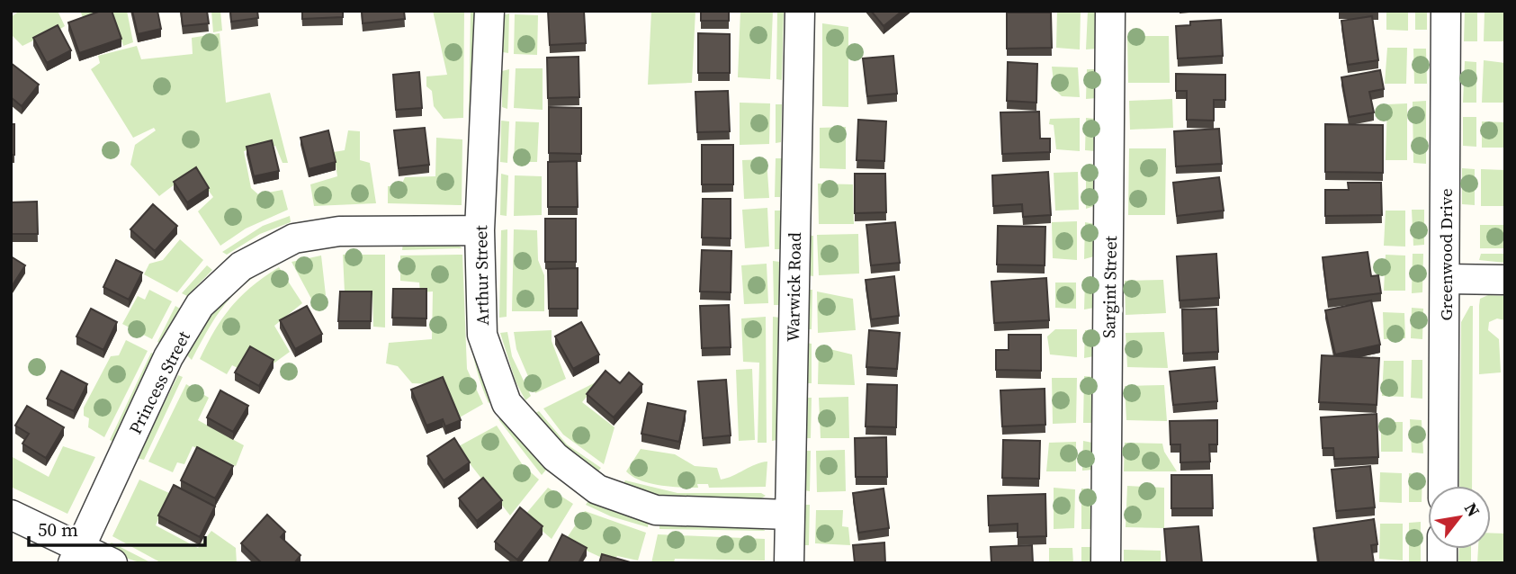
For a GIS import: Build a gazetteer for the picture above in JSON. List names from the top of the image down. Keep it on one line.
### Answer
{"streets":{"street":["Greenwood Drive","Arthur Street","Warwick Road","Sargint Street","Princess Street"]},"crossings":[["Arthur Street","Warwick Road"],["Arthur Street","Princess Street"]],"scale_bar":"50 m","north":"top right"}
